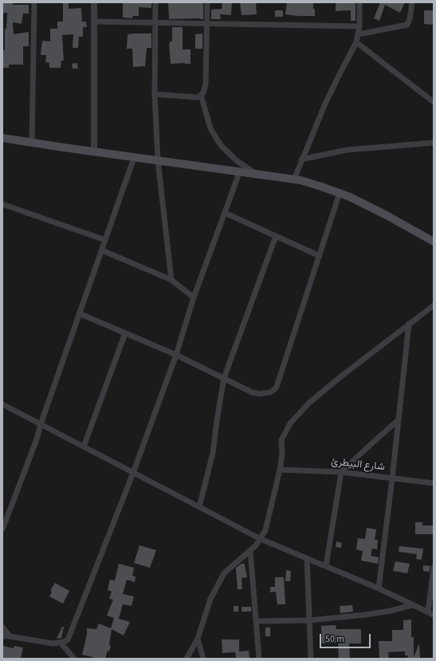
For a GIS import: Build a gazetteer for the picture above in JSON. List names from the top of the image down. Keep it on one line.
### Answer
{"streets":{"street":["شارع البيطرئ"]},"scale_bar":"50 m"}
